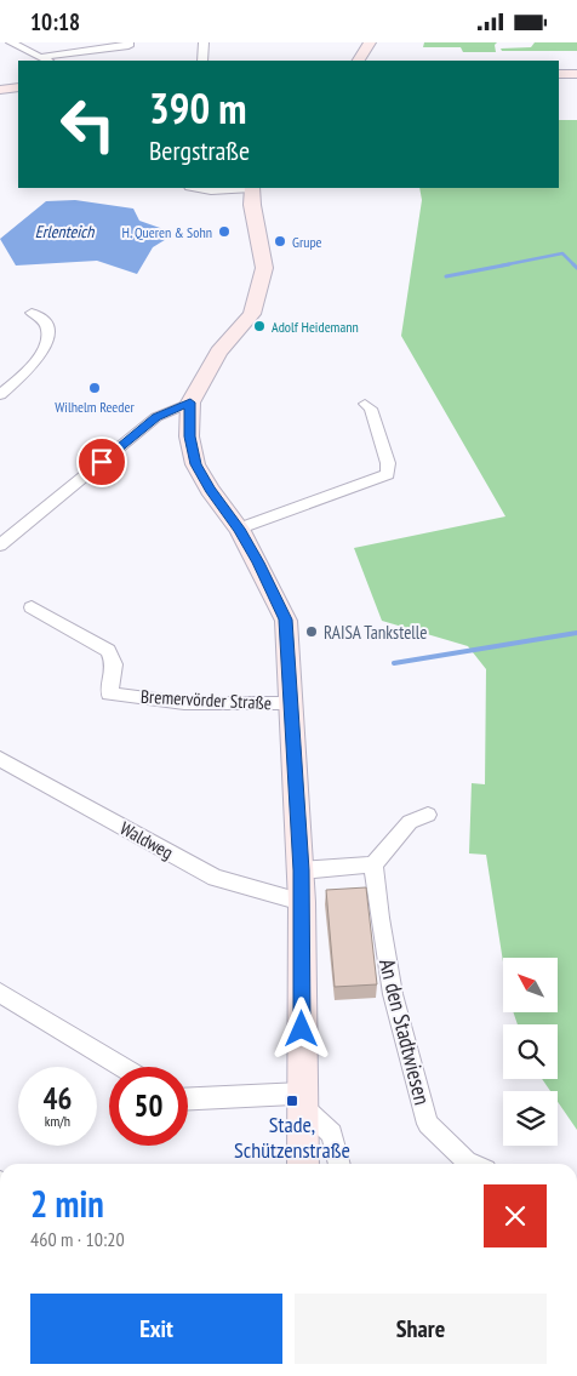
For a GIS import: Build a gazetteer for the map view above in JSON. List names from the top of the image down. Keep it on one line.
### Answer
{"streets":{"main road":["Bremervörder Straße"],"street":["Waldweg","An den Stadtwiesen"]},"crossings":[["Bremervörder Straße","Waldweg"]],"water":["Erlenteich"],"places":{"other":["H. Queren & Sohn","Grupe","Adolf Heidemann","Wilhelm Reeder","RAISA Tankstelle"],"transit":["Stade, Schützenstraße"]},"north":"top left","page":{"status":"10:18","turn":["390 m","Bergstraße"],"speed":"46 km/h","limit":"50","heading":["2 min","460 m · 10:20"],"buttons":["Exit","Share"]}}
